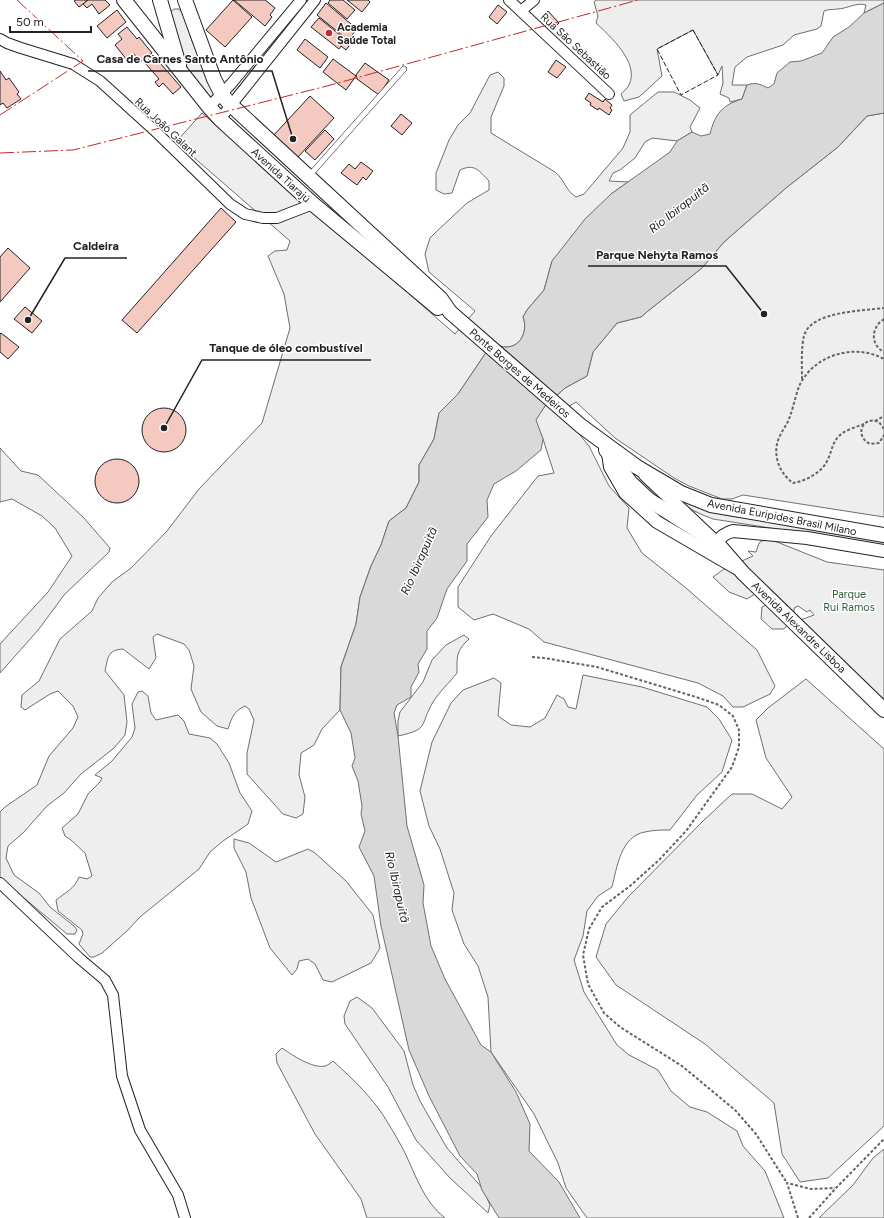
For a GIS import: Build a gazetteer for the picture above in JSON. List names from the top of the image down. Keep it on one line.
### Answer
{"streets":{"main road":["Avenida Tiarajú","Ponte Borges de Medeiros","Avenida Euripides Brasil Milano","Avenida Alexandre Lisboa"],"street":["Rua São Sebastião","Rua João Galant"]},"crossings":[["Rua João Galant","Avenida Tiarajú"],["Avenida Tiarajú","Ponte Borges de Medeiros"],["Ponte Borges de Medeiros","Avenida Euripides Brasil Milano"],["Avenida Euripides Brasil Milano","Avenida Alexandre Lisboa"]],"water":["Rio Ibirapuitã"],"parks":["Parque Rui Ramos"],"places":["Academia Saúde Total","Casa de Carnes Santo Antônio","Parque Nehyta Ramos","Caldeira","Tanque de óleo combustível"],"scale_bar":"50 m"}
